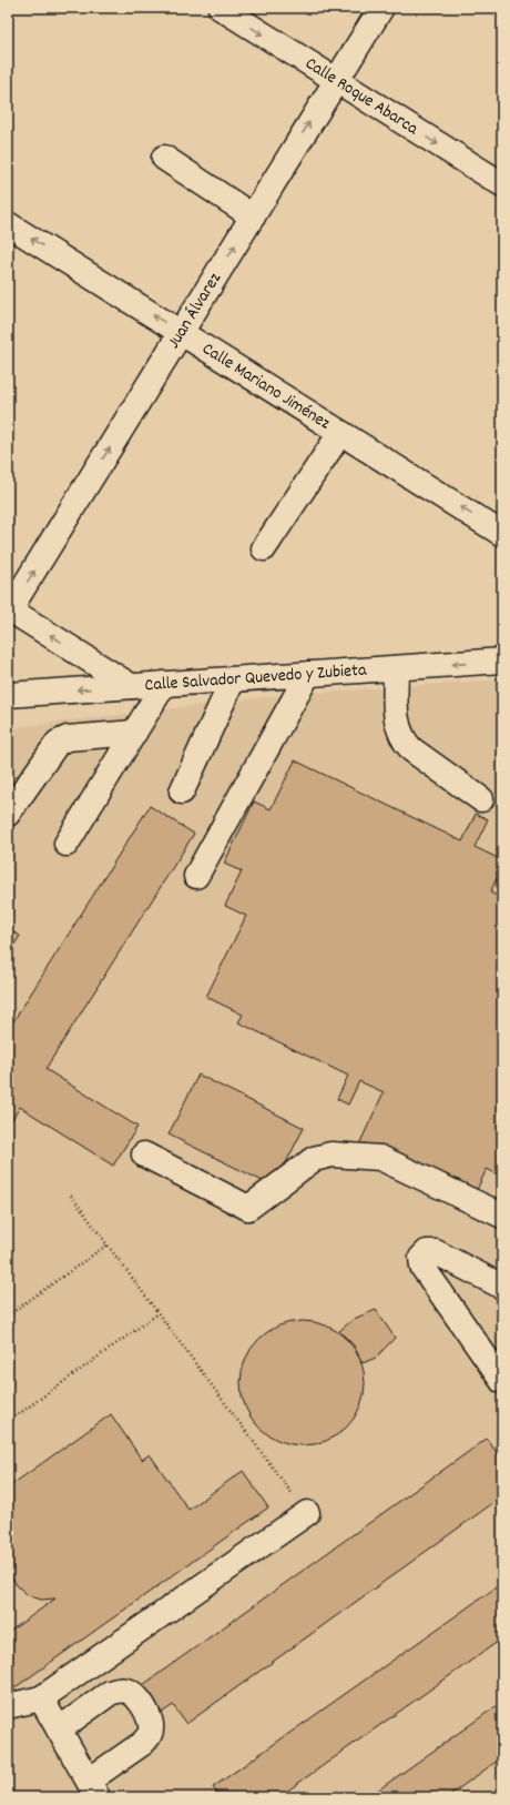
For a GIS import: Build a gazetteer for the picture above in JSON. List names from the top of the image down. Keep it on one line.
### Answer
{"streets":{"street":["Calle Roque Abarca","Juan Álvarez","Calle Mariano Jiménez","Calle Salvador Quevedo y Zubieta"]},"crossings":[["Calle Roque Abarca","Juan Álvarez"],["Juan Álvarez","Calle Mariano Jiménez"]],"one_way":["Juan Álvarez","Calle Mariano Jiménez","Calle Salvador Quevedo y Zubieta"]}
